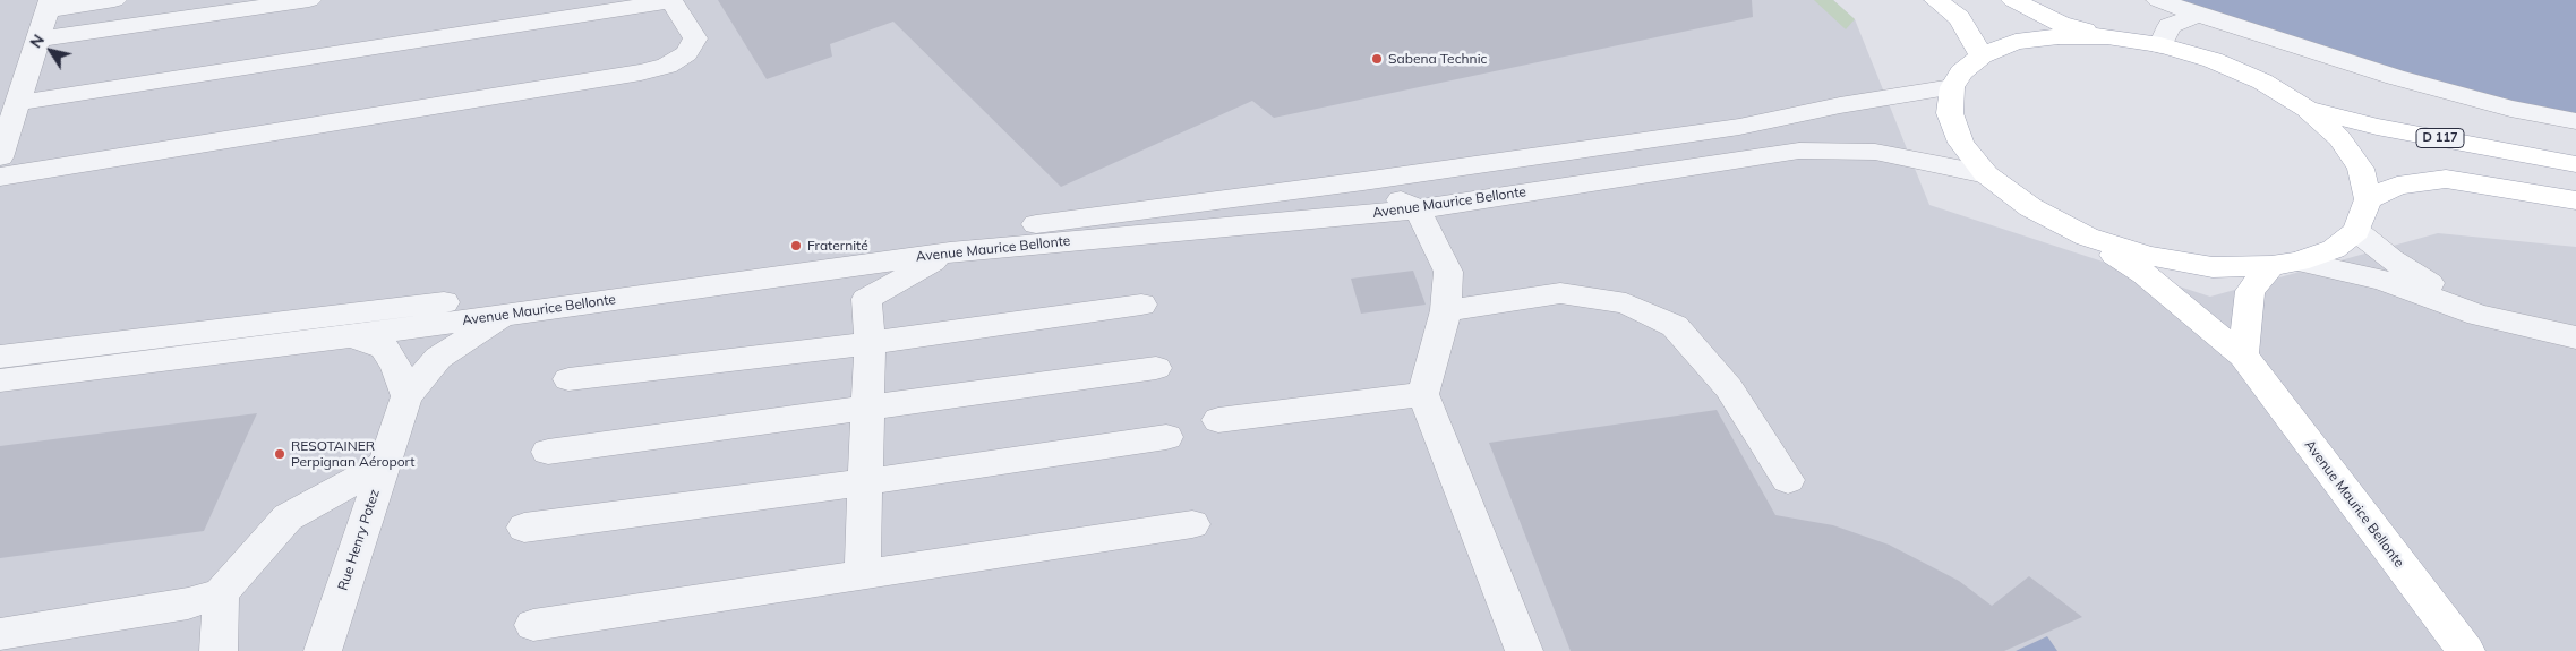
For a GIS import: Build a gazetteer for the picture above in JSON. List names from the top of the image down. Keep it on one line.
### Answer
{"streets":{"main road":["D 117","Avenue Maurice Bellonte"],"street":["Rue Henry Potez"]},"places":["Sabena Technic","Fraternité","RESOTAINER Perpignan Aéroport"],"north":"top left"}
